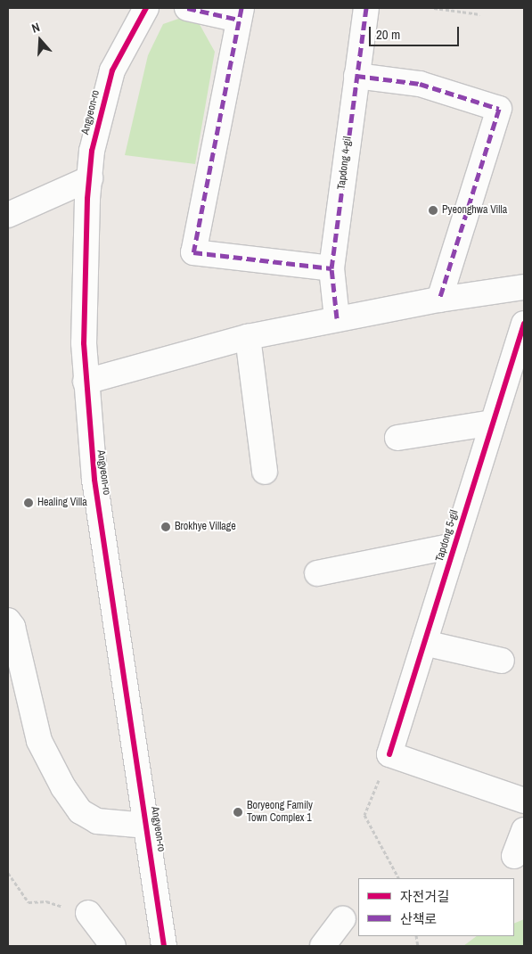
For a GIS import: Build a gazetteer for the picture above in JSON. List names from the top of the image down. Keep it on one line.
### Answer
{"streets":{"street":["Angyeon-ro","Tapdong 4-gil","Tapdong 5-gil"]},"places":["Pyeonghwa Villa","Healing Villa","Brokhye Village","Boryeong Family Town Complex 1"],"legend":["자전거길","산책로"],"scale_bar":"20 m","north":"top"}
